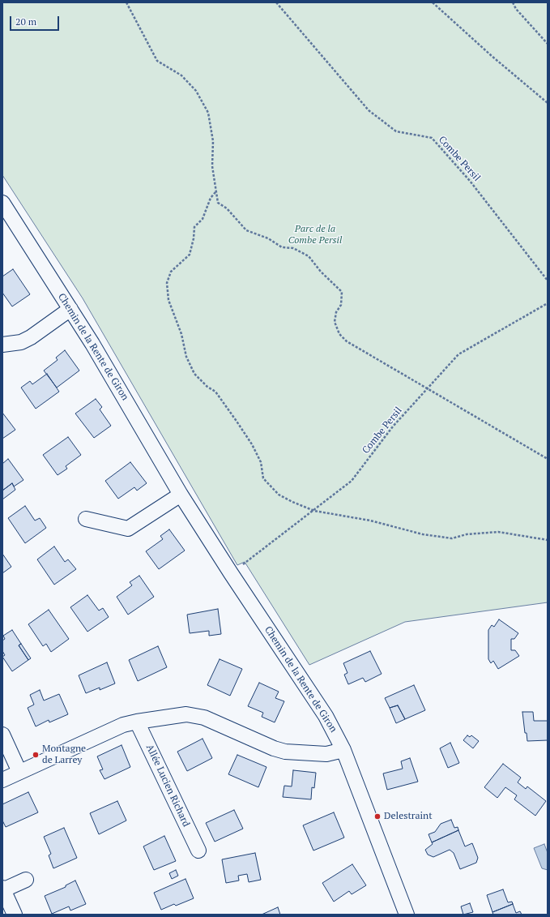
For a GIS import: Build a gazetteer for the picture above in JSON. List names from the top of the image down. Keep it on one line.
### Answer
{"streets":{"street":["Chemin de la Rente de Giron","Allée Lucien Richard"],"path":["Combe Persil"]},"crossings":[["Combe Persil","Chemin de la Rente de Giron"]],"parks":["Parc de la Combe Persil"],"places":["Montagne de Larrey","Delestraint"],"scale_bar":"20 m"}
